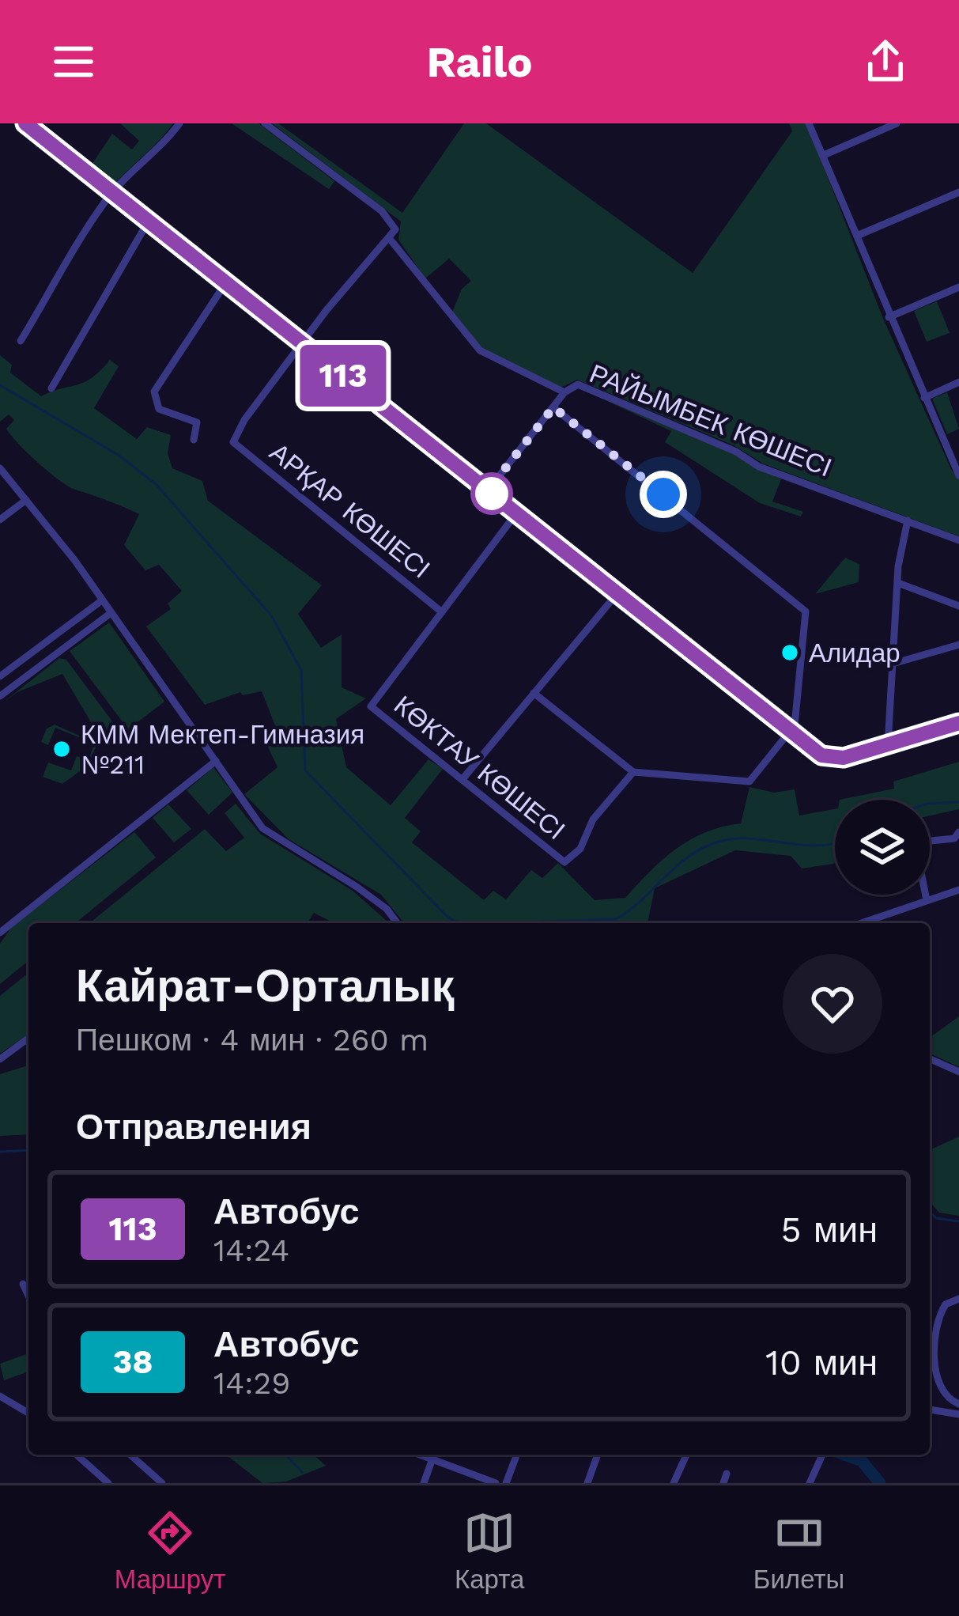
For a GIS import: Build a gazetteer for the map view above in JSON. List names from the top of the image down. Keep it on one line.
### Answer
{"streets":{"street":["РАЙЫМБЕК КӨШЕСІ","АРҚАР КӨШЕСІ","КӨКТАУ КӨШЕСІ"]},"crossings":[["АРҚАР КӨШЕСІ","КӨКТАУ КӨШЕСІ"]],"places":["Алидар","КММ Мектеп-Гимназия №211"],"lines":["bus line 113"],"page":{"header":"Railo","on_map":"113","heading":[["Кайрат-Орталық","Пешком · 4 мин · 260 m"],"Отправления"],"list":[{"mark":"113","name":"Автобус","note":"14:24","value":"5 мин"},{"mark":"38","name":"Автобус","note":"14:29","value":"10 мин"}],"tabs":["Маршрут","Карта","Билеты"]}}
